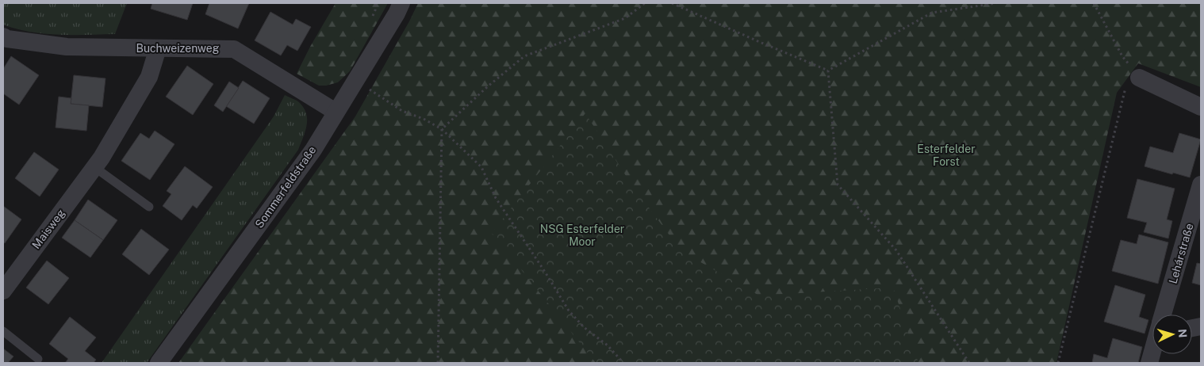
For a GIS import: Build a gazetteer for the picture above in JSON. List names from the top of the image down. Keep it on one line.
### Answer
{"streets":{"street":["Buchweizenweg","Sommerfeldstraße","Maisweg","Lehárstraße"]},"crossings":[["Buchweizenweg","Sommerfeldstraße"],["Buchweizenweg","Maisweg"]],"parks":["Esterfelder Forst","NSG Esterfelder Moor"],"north":"right"}
